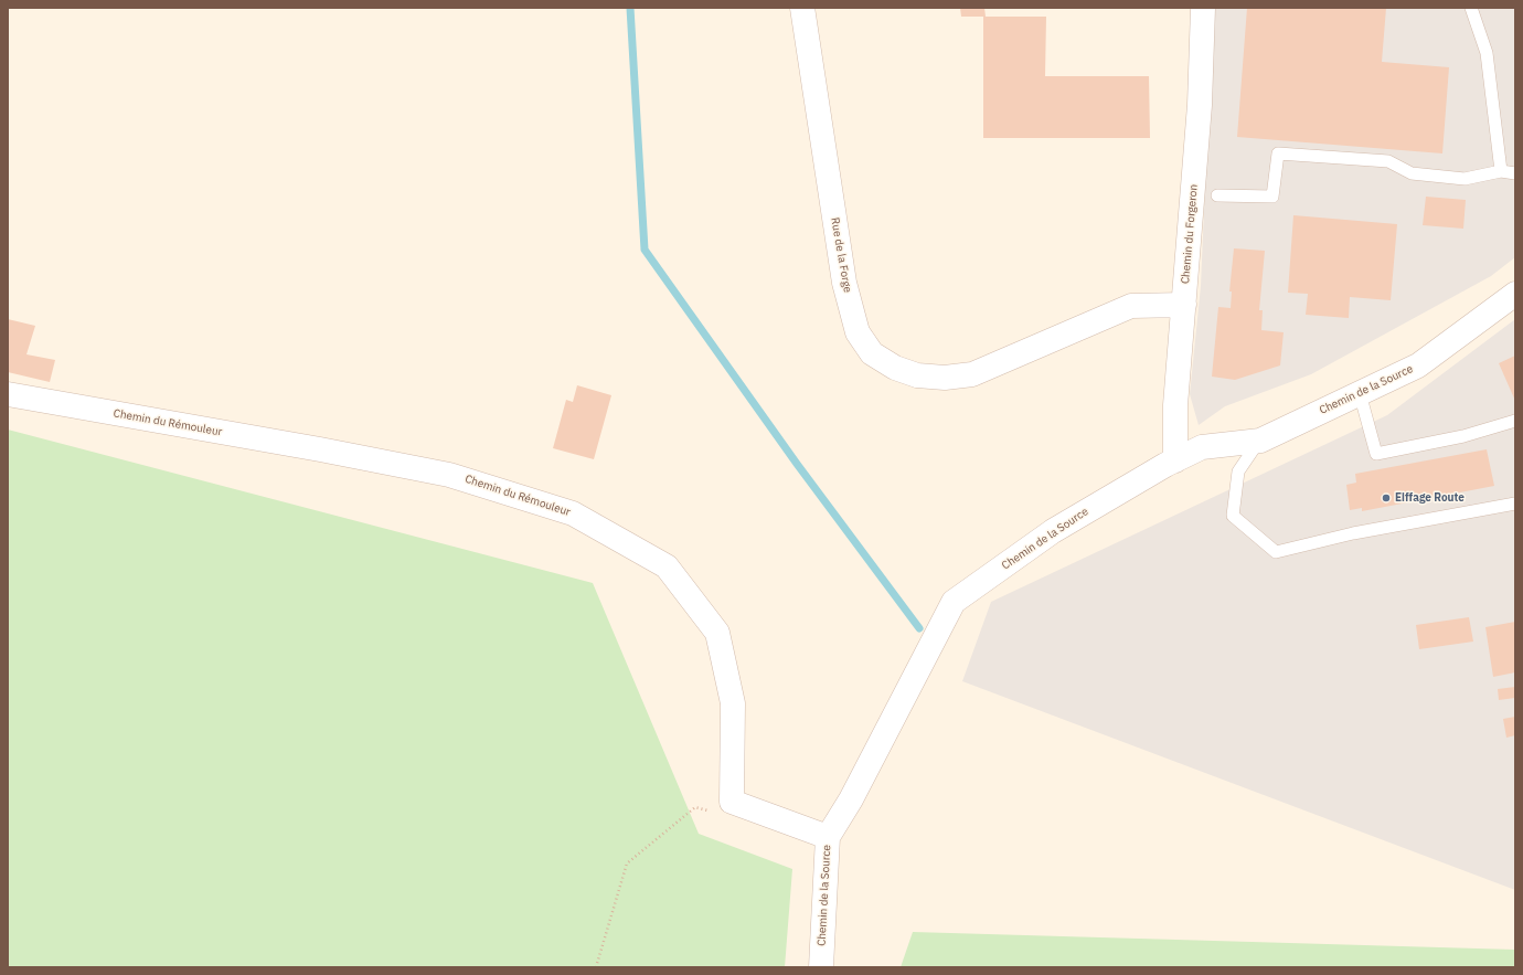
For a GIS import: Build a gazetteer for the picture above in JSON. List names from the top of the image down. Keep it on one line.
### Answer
{"streets":{"street":["Chemin du Forgeron","Rue de la Forge","Chemin de la Source","Chemin du Rémouleur"]},"crossings":[["Chemin du Forgeron","Rue de la Forge"],["Chemin du Forgeron","Chemin de la Source"],["Chemin de la Source","Chemin du Rémouleur"]],"places":["Eiffage Route"]}
